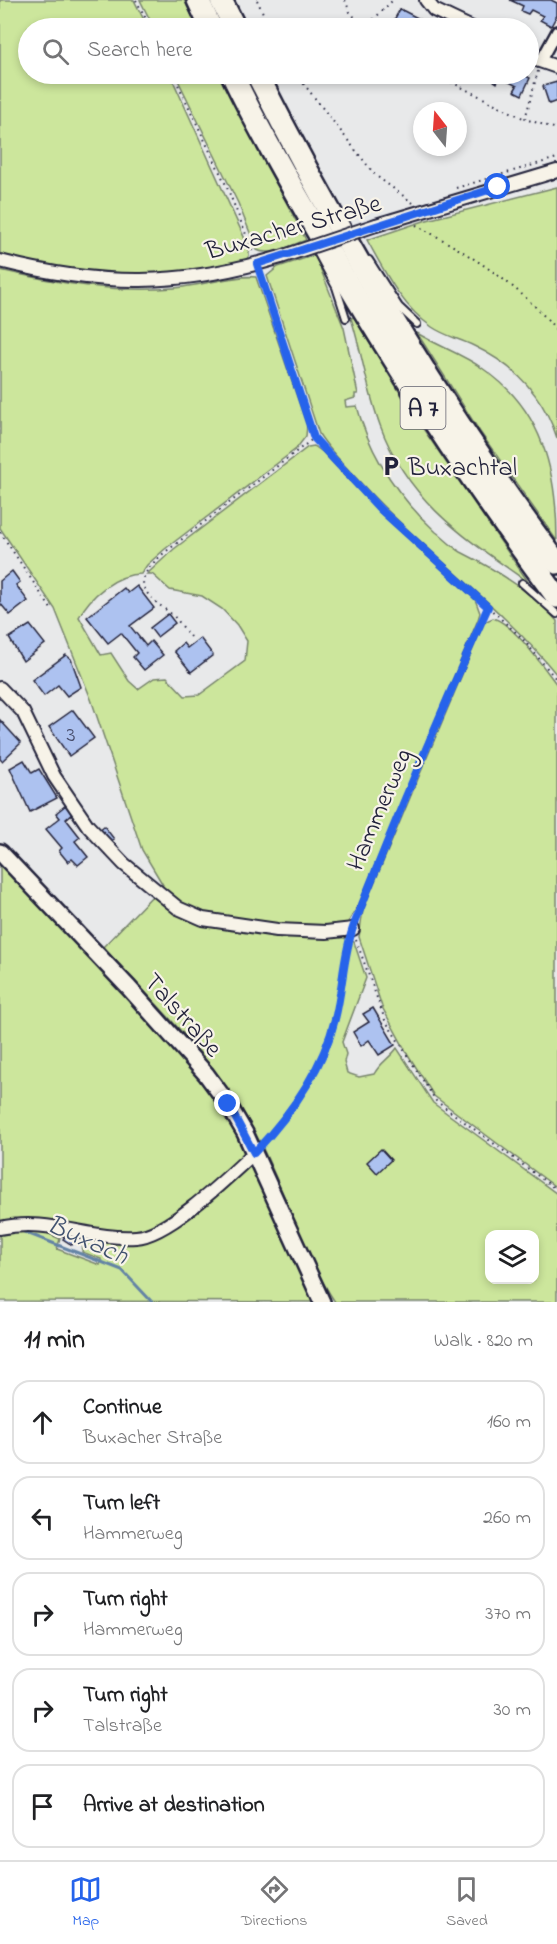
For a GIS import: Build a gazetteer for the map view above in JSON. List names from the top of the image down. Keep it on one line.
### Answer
{"streets":{"highway":["A 7"],"street":["Buxacher Straße","Talstraße"],"path":["Hammerweg"]},"crossings":[["Hammerweg","Talstraße"]],"water":["Buxach"],"places":{"parking":["Buxachtal"]},"house_numbers":["3"],"north":"top","page":{"search":"Search here","heading":["11 min","Walk · 820 m"],"list":[["Continue","Buxacher Straße","160 m"],["Turn left","Hammerweg","260 m"],["Turn right","Hammerweg","370 m"],["Turn right","Talstraße","30 m"],"Arrive at destination"],"nav":["Map","Directions","Saved"]}}
